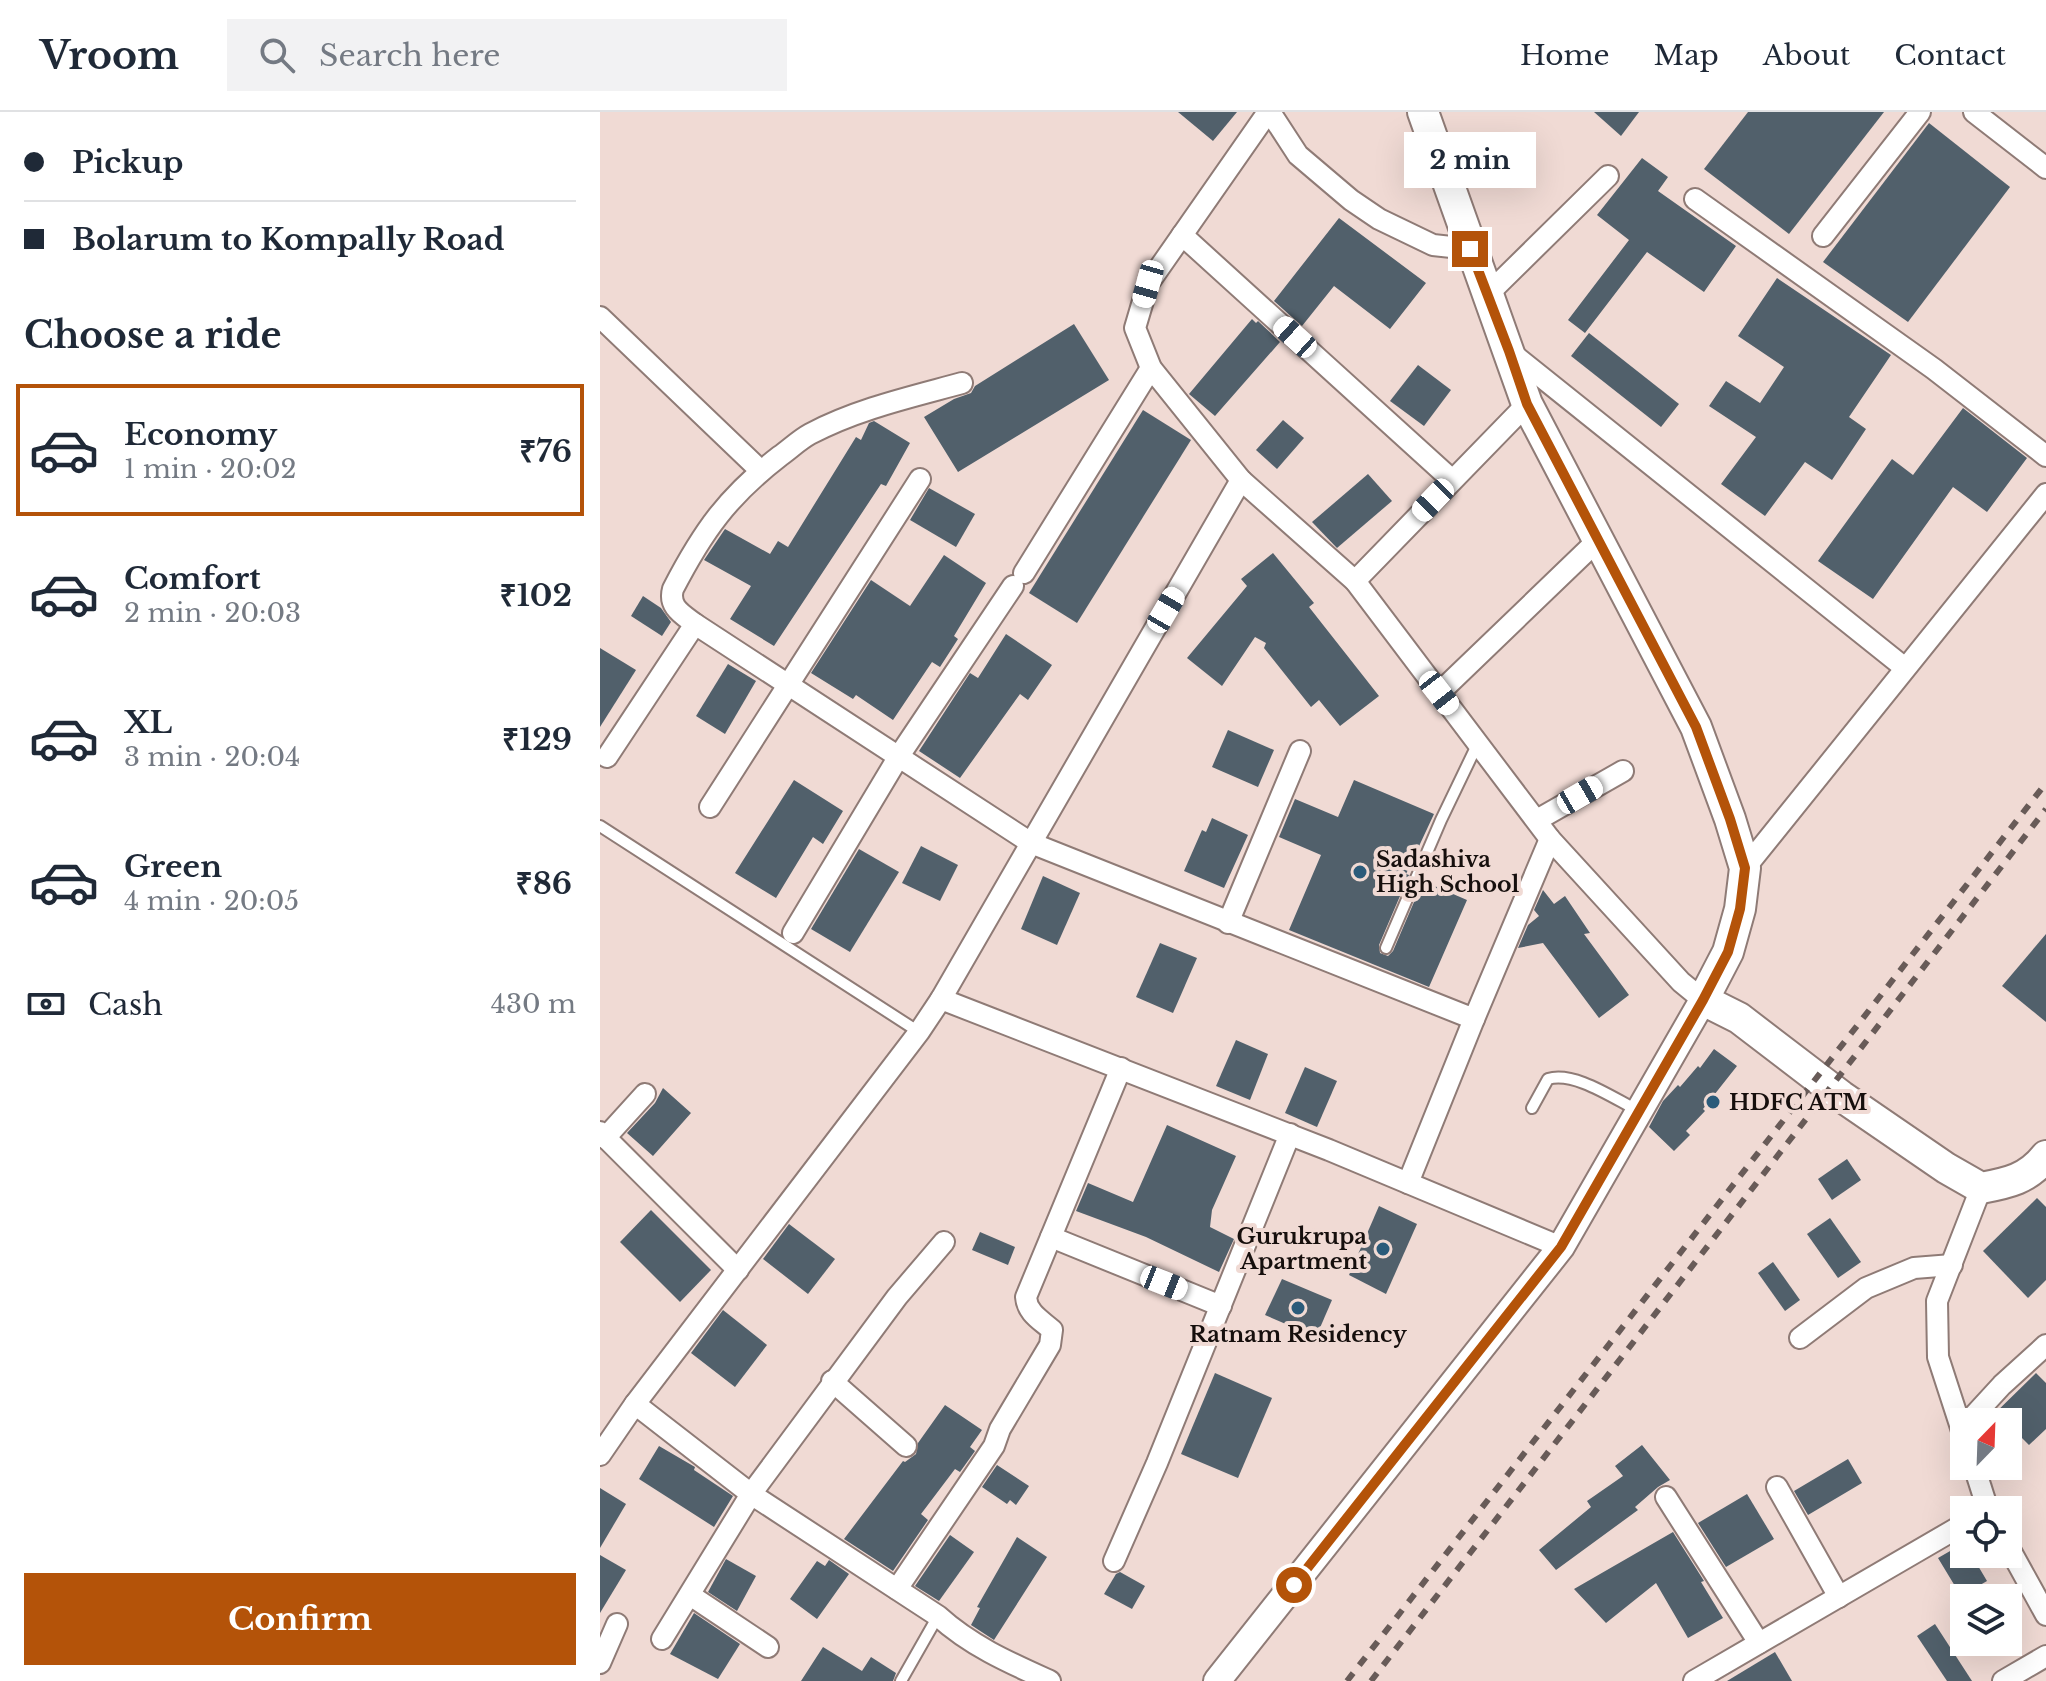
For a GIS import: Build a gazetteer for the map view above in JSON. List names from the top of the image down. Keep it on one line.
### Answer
{"places":["Sadashiva High School","HDFC ATM","Gurukrupa Apartment","Ratnam Residency"],"north":"top right","page":{"header":"Vroom","search":"Search here","nav":["Home","Map","About","Contact"],"banner":["Pickup","Bolarum to Kompally Road"],"bubble":"2 min","heading":"Choose a ride","list":[{"name":"Economy","note":"1 min · 20:02","value":"₹76"},{"name":"Comfort","note":"2 min · 20:03","value":"₹102"},{"name":"XL","note":"3 min · 20:04","value":"₹129"},{"name":"Green","note":"4 min · 20:05","value":"₹86"}],"pay":["Cash","430 m"],"buttons":"Confirm"}}
